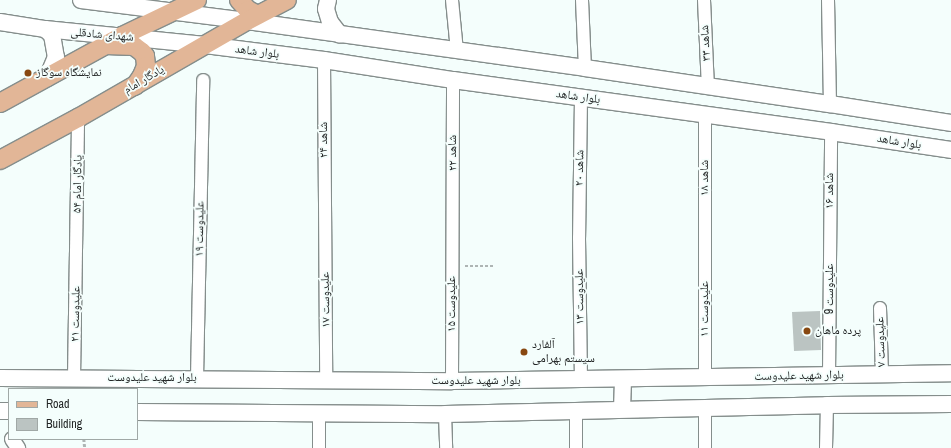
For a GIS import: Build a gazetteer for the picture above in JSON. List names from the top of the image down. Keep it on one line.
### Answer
{"streets":{"main road":["شهدای شادقلی","بلوار شاهد","یادگار امام","بلوار شهید علیدوست"],"street":["شاهد ۳۳","شاهد ۲۴","شاهد ۲۲","شاهد ۲۰","شاهد ۱۸","یادگار امام ۵۴","شاهد ۱۶","علیدوست ۱۹","علیدوست 9","علیدوست ۱۳","علیدوست ۱۷","علیدوست ۱۵","علیدوست ۱۱","علیدوست ۲۱","علیدوست ۷"]},"crossings":[["شهدای شادقلی","بلوار شاهد"],["شهدای شادقلی","یادگار امام"],["بلوار شاهد","یادگار امام"],["بلوار شاهد","شاهد ۲۴"],["بلوار شاهد","شاهد ۲۲"],["بلوار شاهد","شاهد ۲۰"],["بلوار شاهد","شاهد ۱۸"],["بلوار شاهد","شاهد ۱۶"],["یادگار امام","یادگار امام ۵۴"],["شاهد ۲۴","علیدوست ۱۷"],["شاهد ۲۲","علیدوست ۱۵"],["شاهد ۲۰","علیدوست ۱۳"],["شاهد ۱۸","علیدوست ۱۱"],["یادگار امام ۵۴","علیدوست ۲۱"],["شاهد ۱۶","علیدوست 9"],["علیدوست ۱۹","بلوار شهید علیدوست"],["علیدوست 9","بلوار شهید علیدوست"],["علیدوست ۱۳","بلوار شهید علیدوست"],["علیدوست ۱۷","بلوار شهید علیدوست"],["علیدوست ۱۵","بلوار شهید علیدوست"],["علیدوست ۱۱","بلوار شهید علیدوست"],["علیدوست ۲۱","بلوار شهید علیدوست"],["علیدوست ۷","بلوار شهید علیدوست"]],"places":["نمایشگاه سوگاز","پرده ماهان","آلفارد سیستم بهرامی"],"legend":["Road","Building"]}
